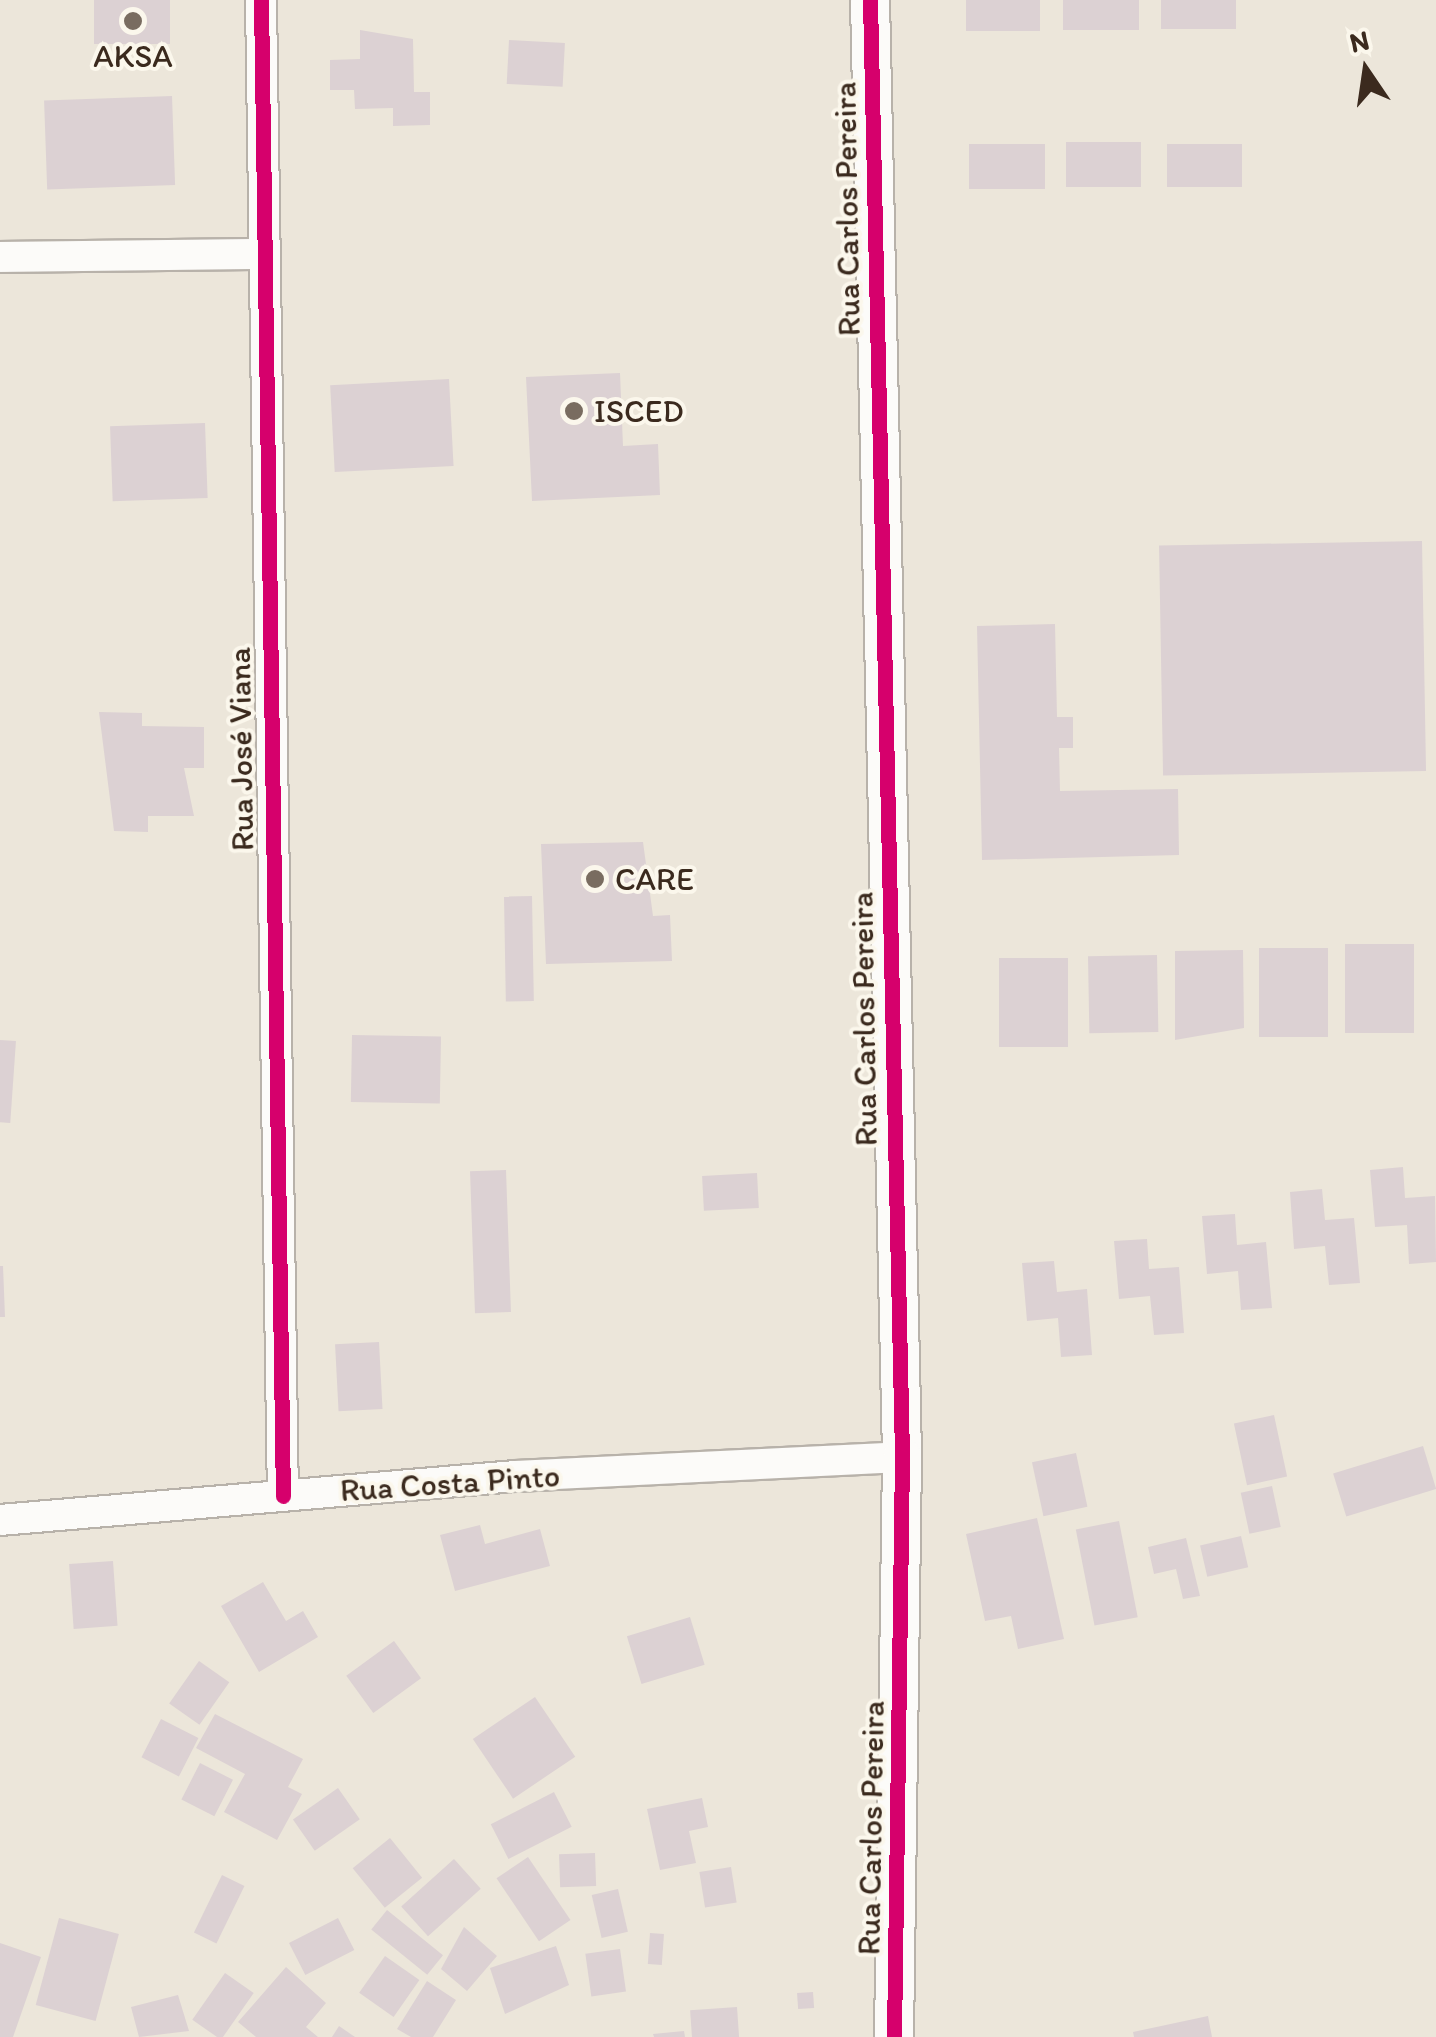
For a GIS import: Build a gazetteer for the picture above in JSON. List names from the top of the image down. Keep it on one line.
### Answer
{"streets":{"street":["Rua Carlos Pereira","Rua José Viana","Rua Costa Pinto"]},"crossings":[["Rua Carlos Pereira","Rua Costa Pinto"],["Rua José Viana","Rua Costa Pinto"]],"places":["AKSA","ISCED","CARE"],"north":"top"}
